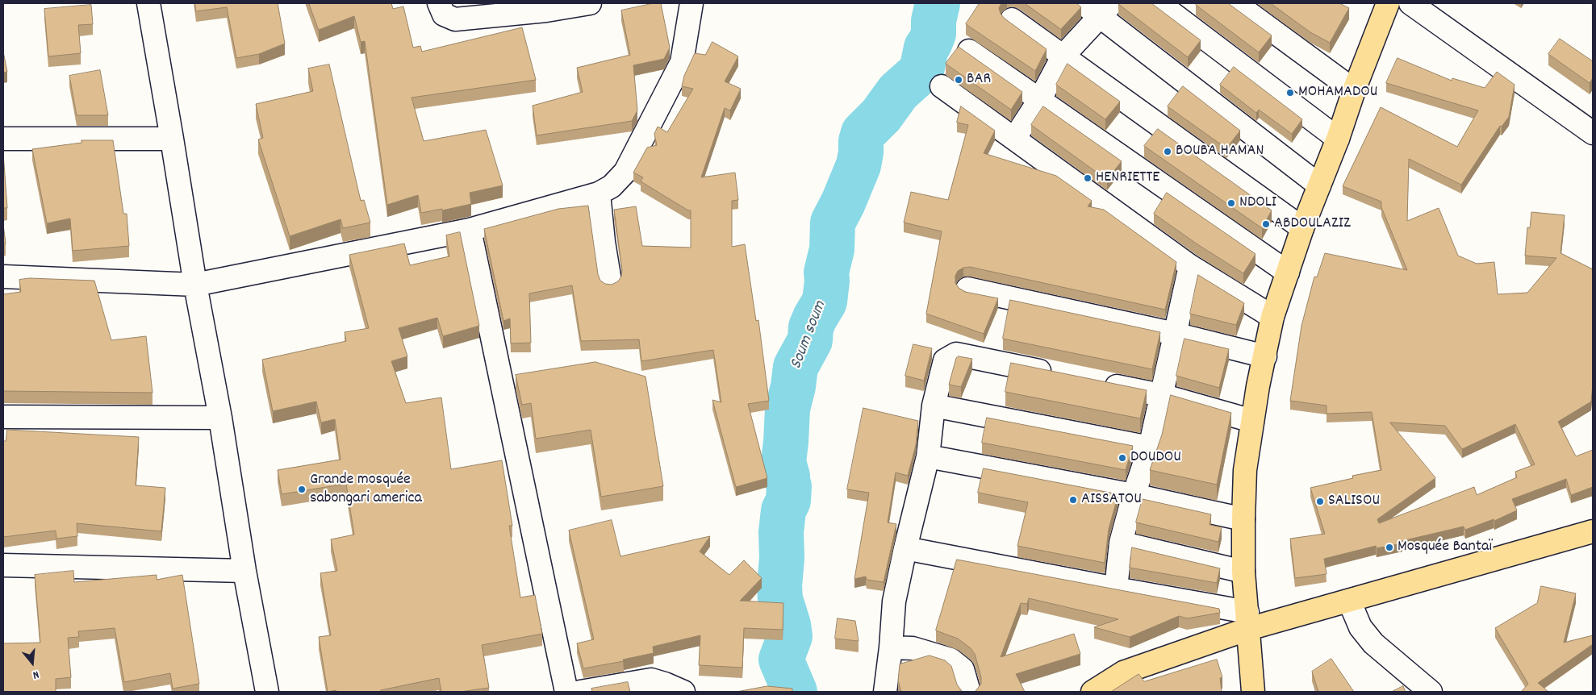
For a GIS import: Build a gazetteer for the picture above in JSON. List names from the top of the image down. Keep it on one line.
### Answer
{"water":["Soum soum"],"places":["BAR","MOHAMADOU","BOUBA HAMAN","HENRIETTE","NDOLI","ABDOULAZIZ","DOUDOU","Grande mosquée sabongari america","AISSATOU","SALISOU","Mosquée Bantaï"],"north":"bottom"}
